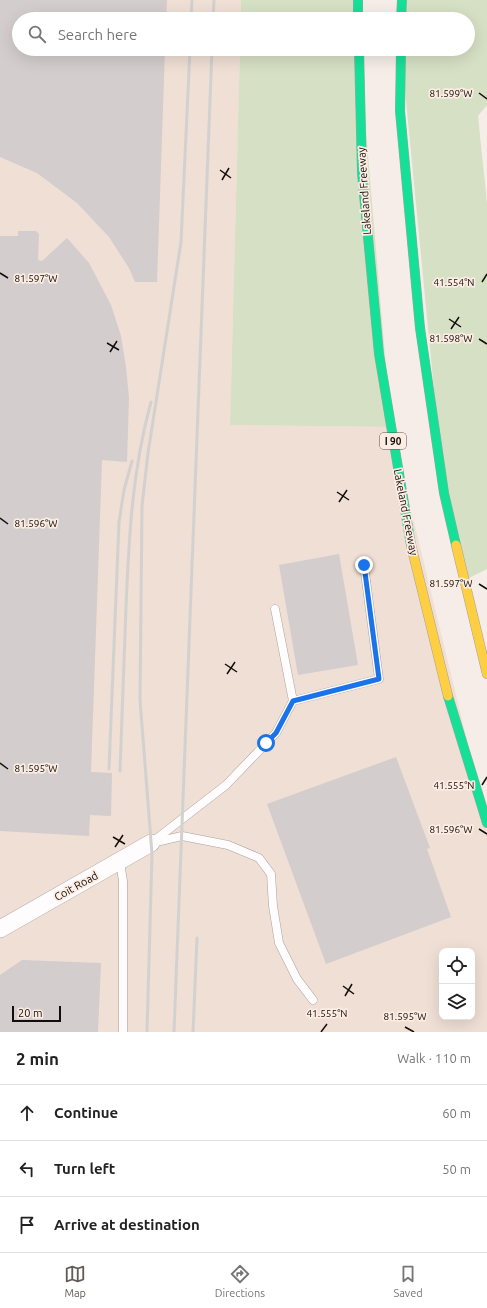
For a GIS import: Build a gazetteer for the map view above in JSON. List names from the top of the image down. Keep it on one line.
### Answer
{"streets":{"highway":["Lakeland Freeway","I 90"],"street":["Coit Road"]},"scale_bar":"20 m","page":{"search":"Search here","scale":"20 m","heading":["2 min","Walk · 110 m"],"list":[["Continue","60 m"],["Turn left","50 m"],"Arrive at destination"],"nav":["Map","Directions","Saved"]},"coordinates":["81.599°W","81.597°W","41.554°N","81.598°W","81.596°W","81.595°W","41.555°N"]}
